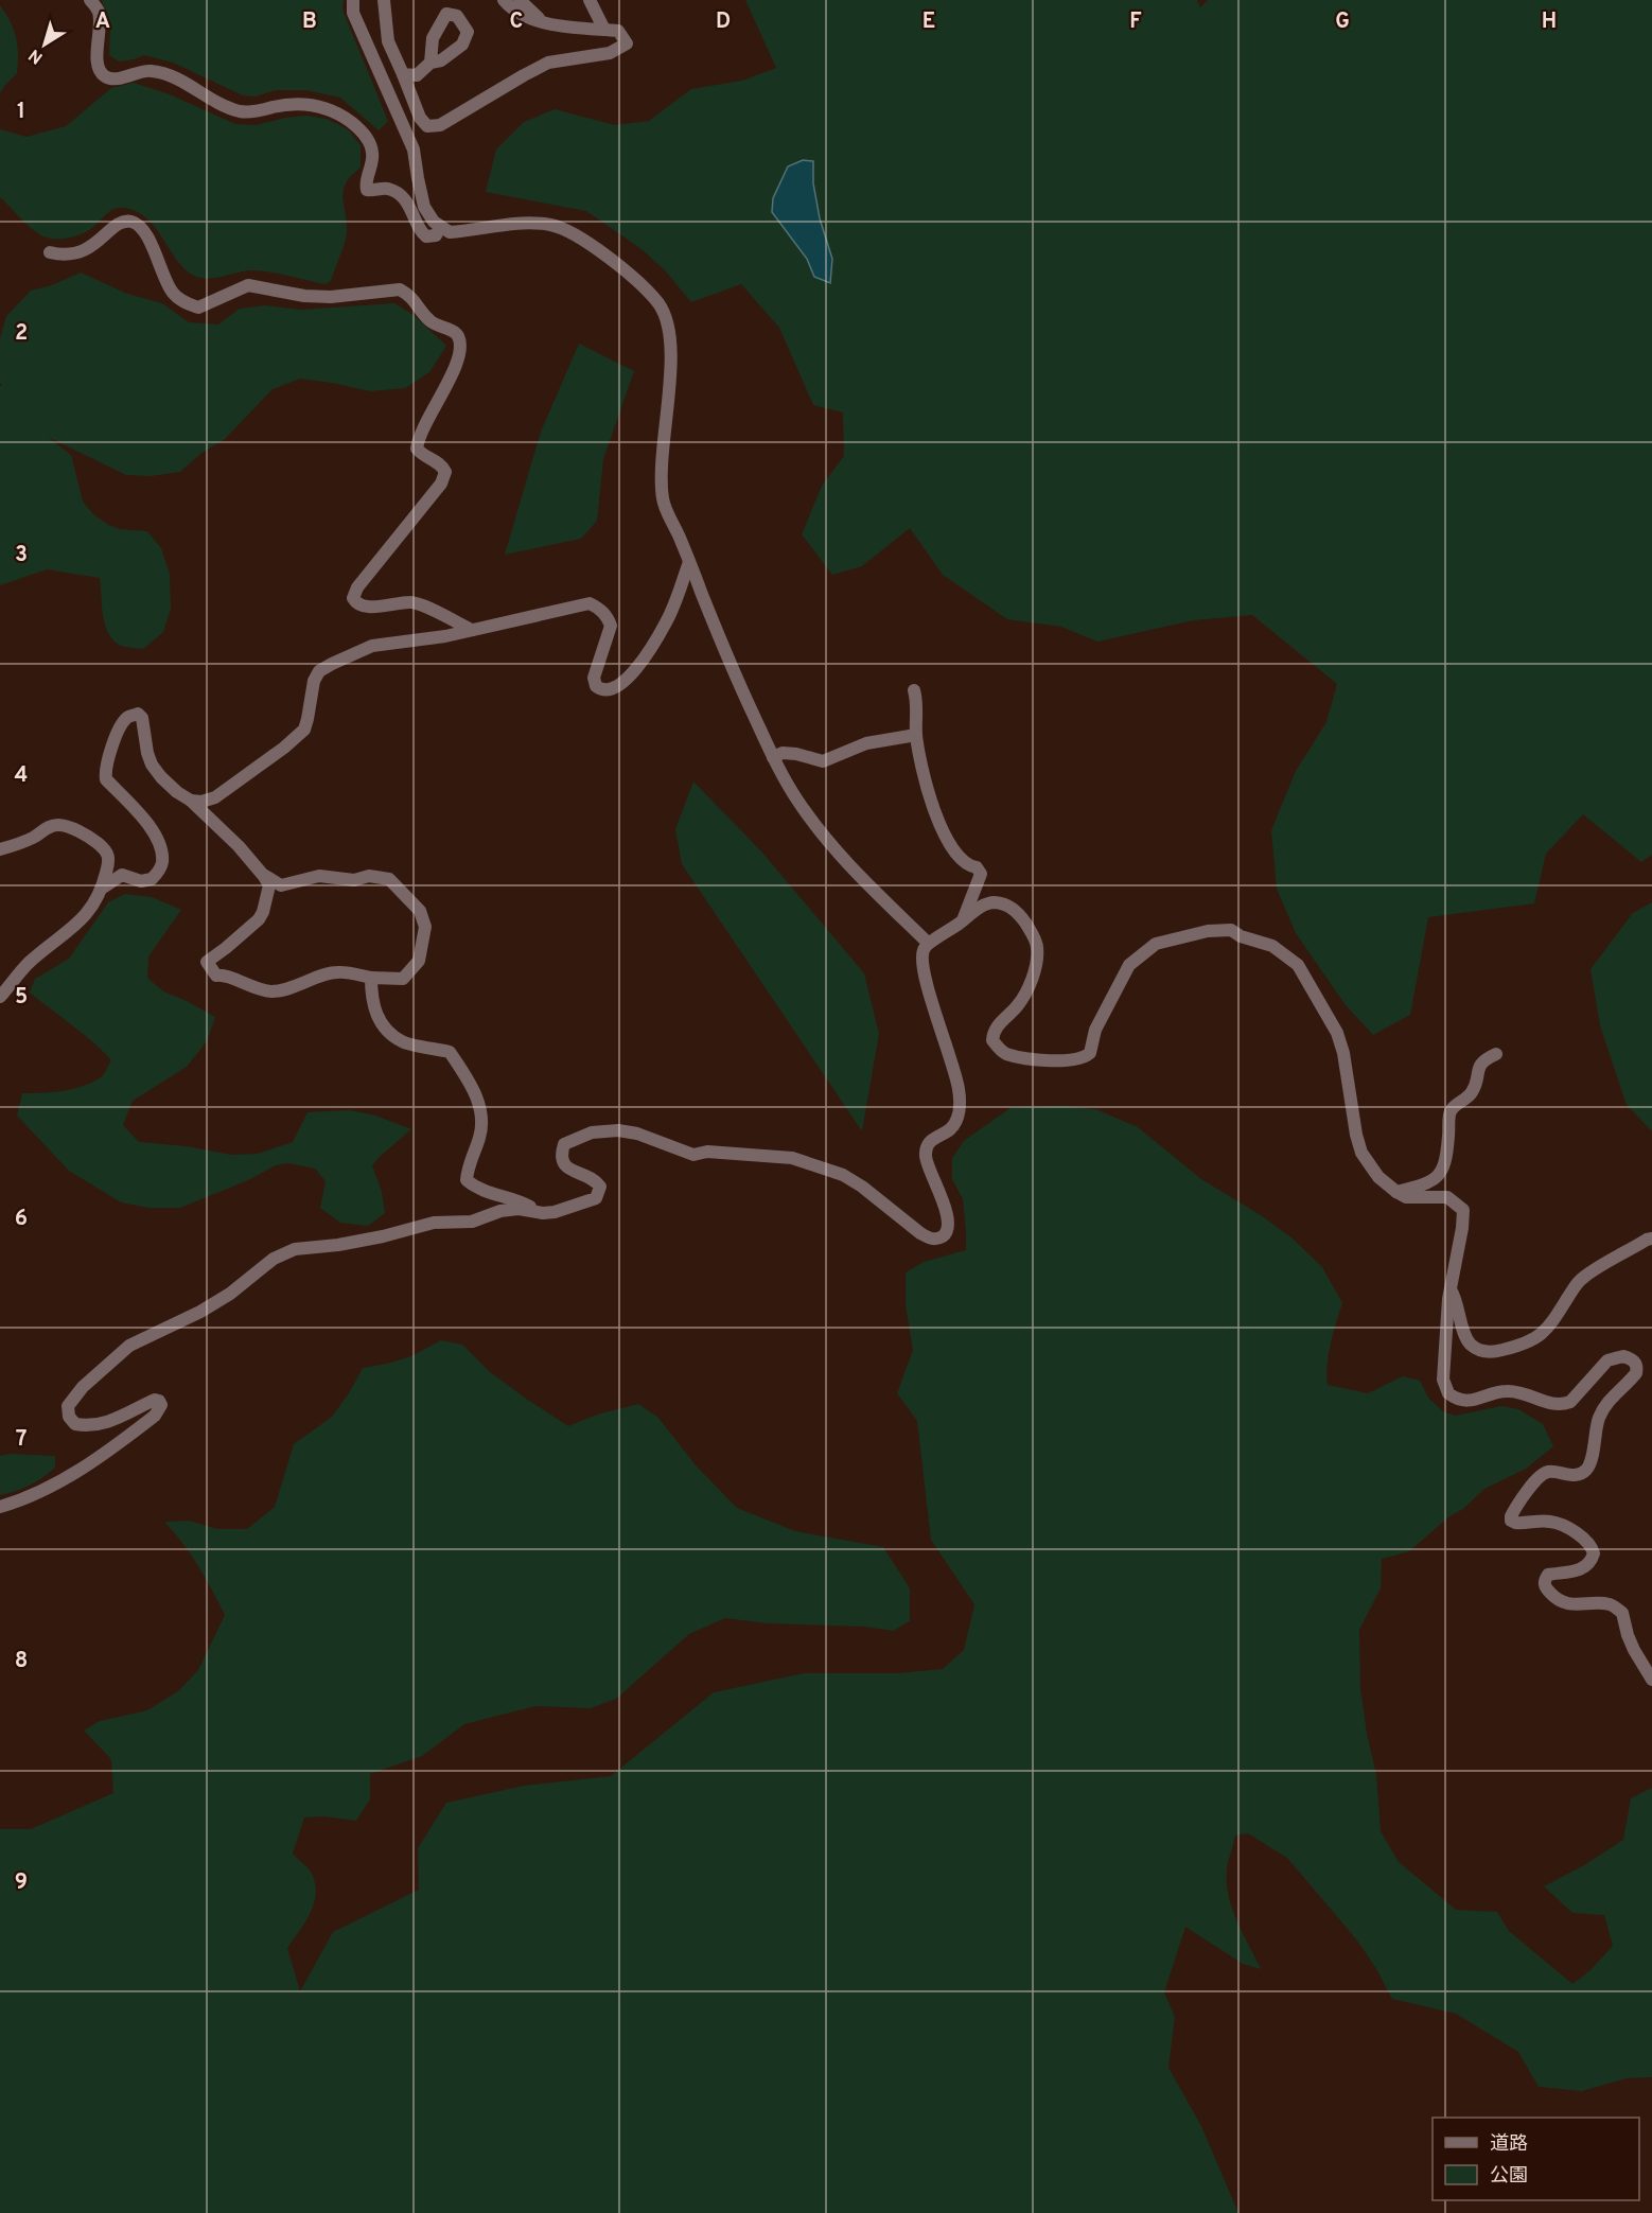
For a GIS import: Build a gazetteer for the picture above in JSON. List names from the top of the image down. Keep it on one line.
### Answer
{"legend":["道路","公園"],"north":"bottom left","grid":{"columns":["A","B","C","D","E","F","G","H"],"rows":["1","2","3","4","5","6","7","8","9"]}}
